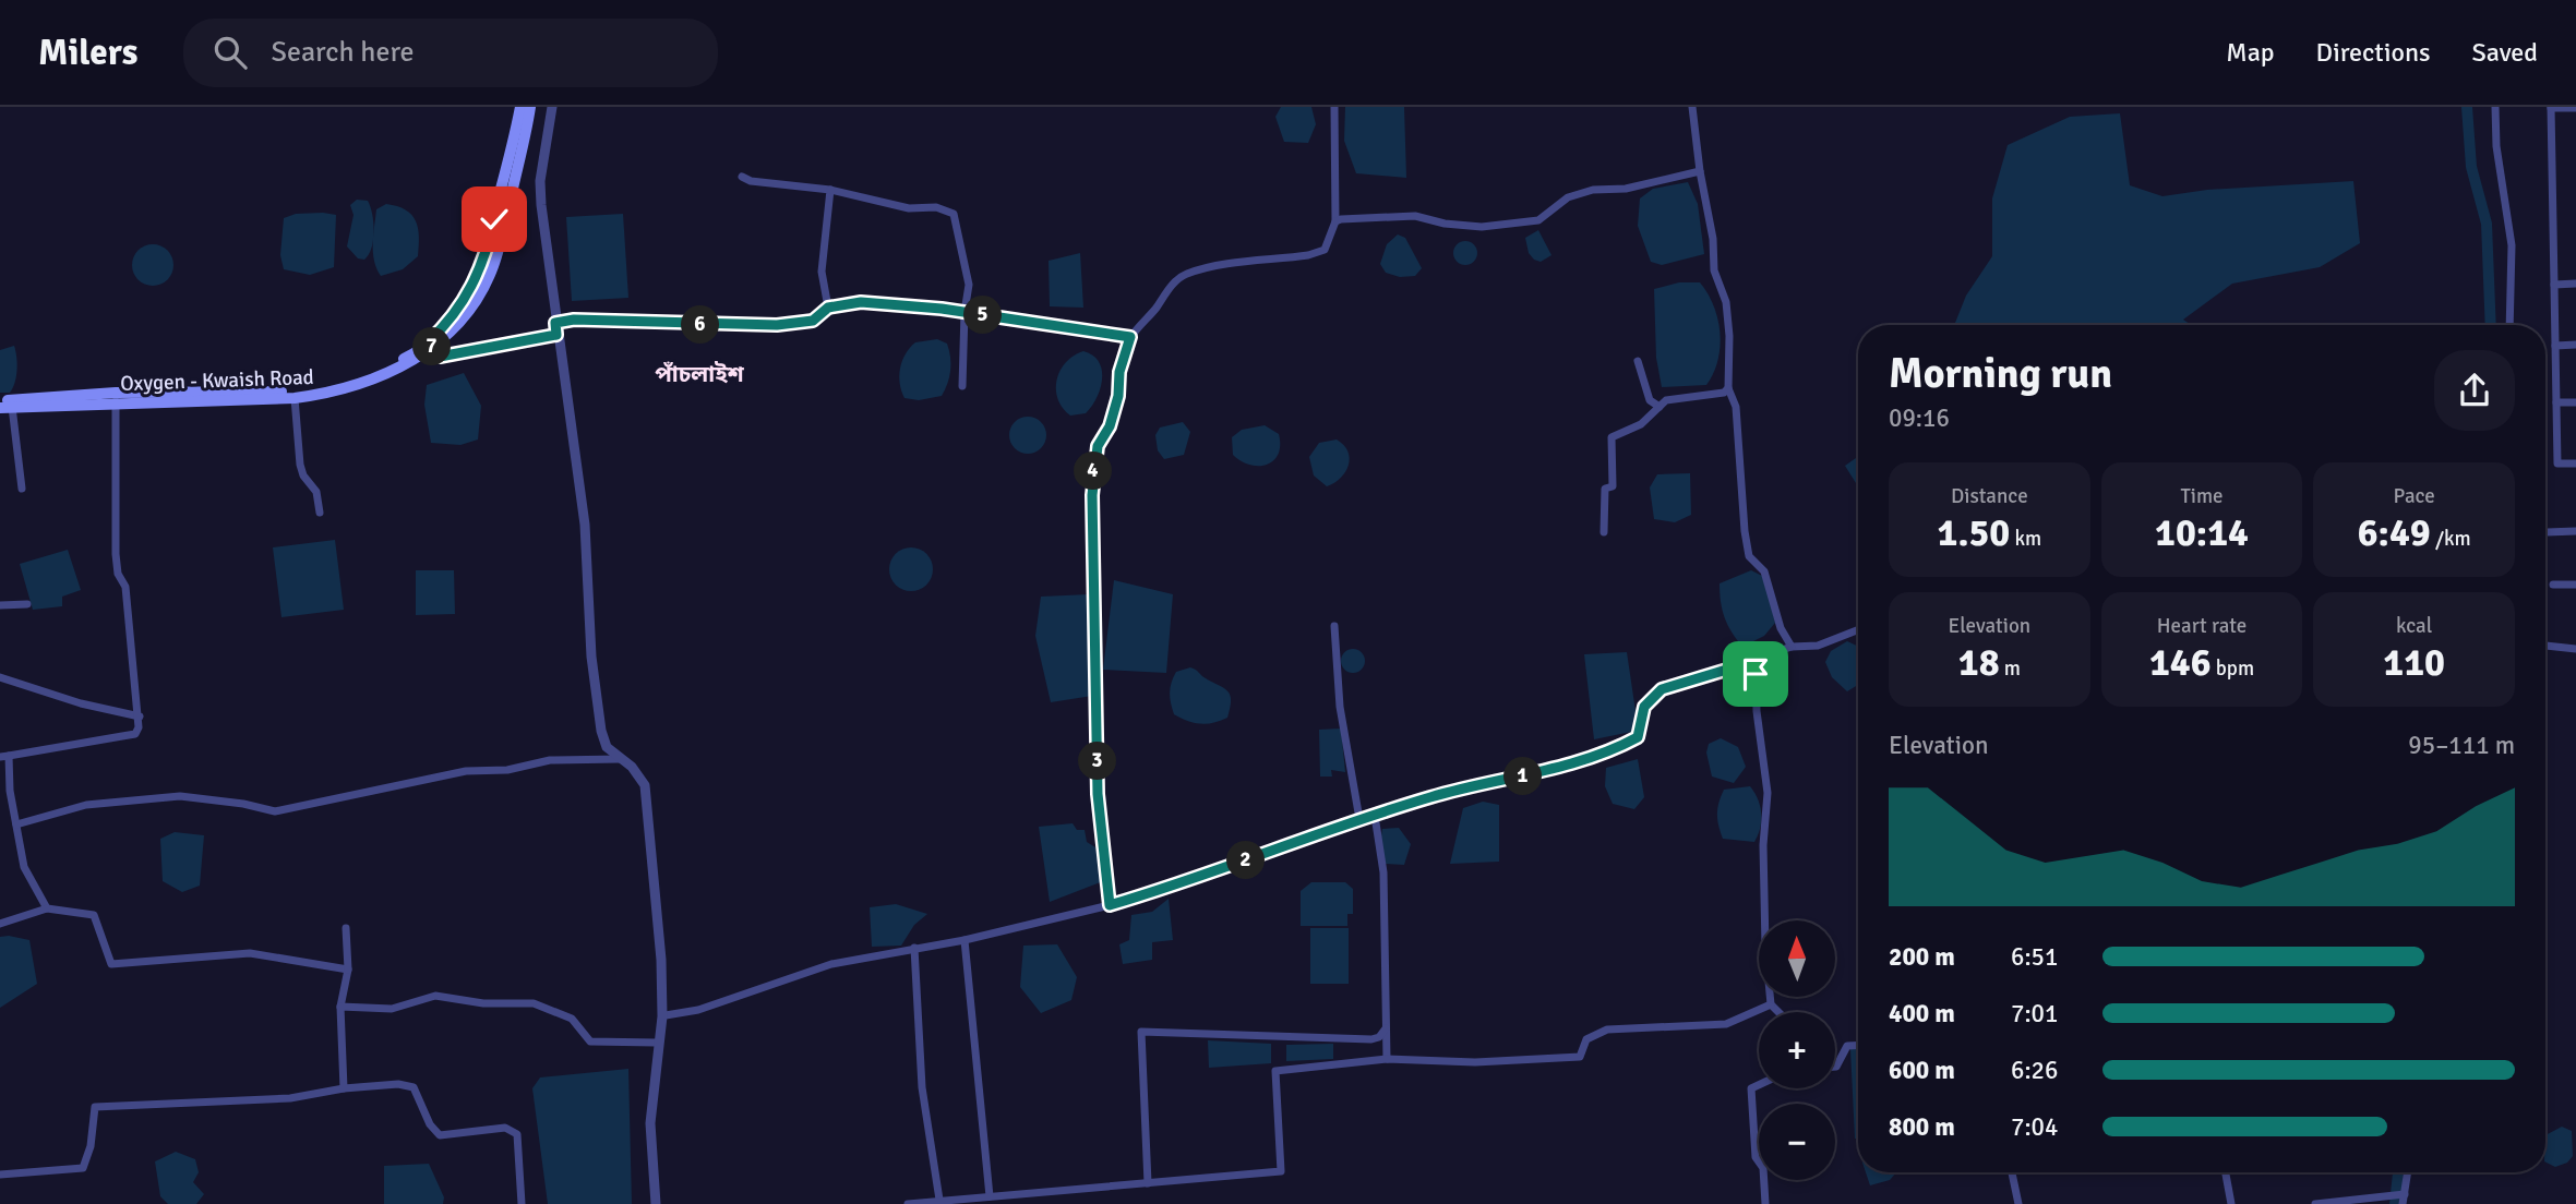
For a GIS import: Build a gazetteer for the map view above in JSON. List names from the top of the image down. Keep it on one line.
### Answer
{"streets":{"main road":["Oxygen - Kwaish Road"]},"districts":["পাঁচলাইশ"],"north":"top","page":{"header":"Milers","search":"Search here","nav":["Map","Directions","Saved"],"pins":["5","6","7","4","3","1","2"],"heading":["Morning run","09:16"],"stats":[["Distance","1.50 km"],["Time","10:14"],["Pace","6:49 /km"],["Elevation","18 m"],["Heart rate","146 bpm"],["kcal","110"]],"chart":["Elevation","95–111 m"],"map_buttons":["+","−"],"list":[{"name":"200 m","note":"6:51"},{"name":"400 m","note":"7:01"},{"name":"600 m","note":"6:26"},{"name":"800 m","note":"7:04"}]}}
